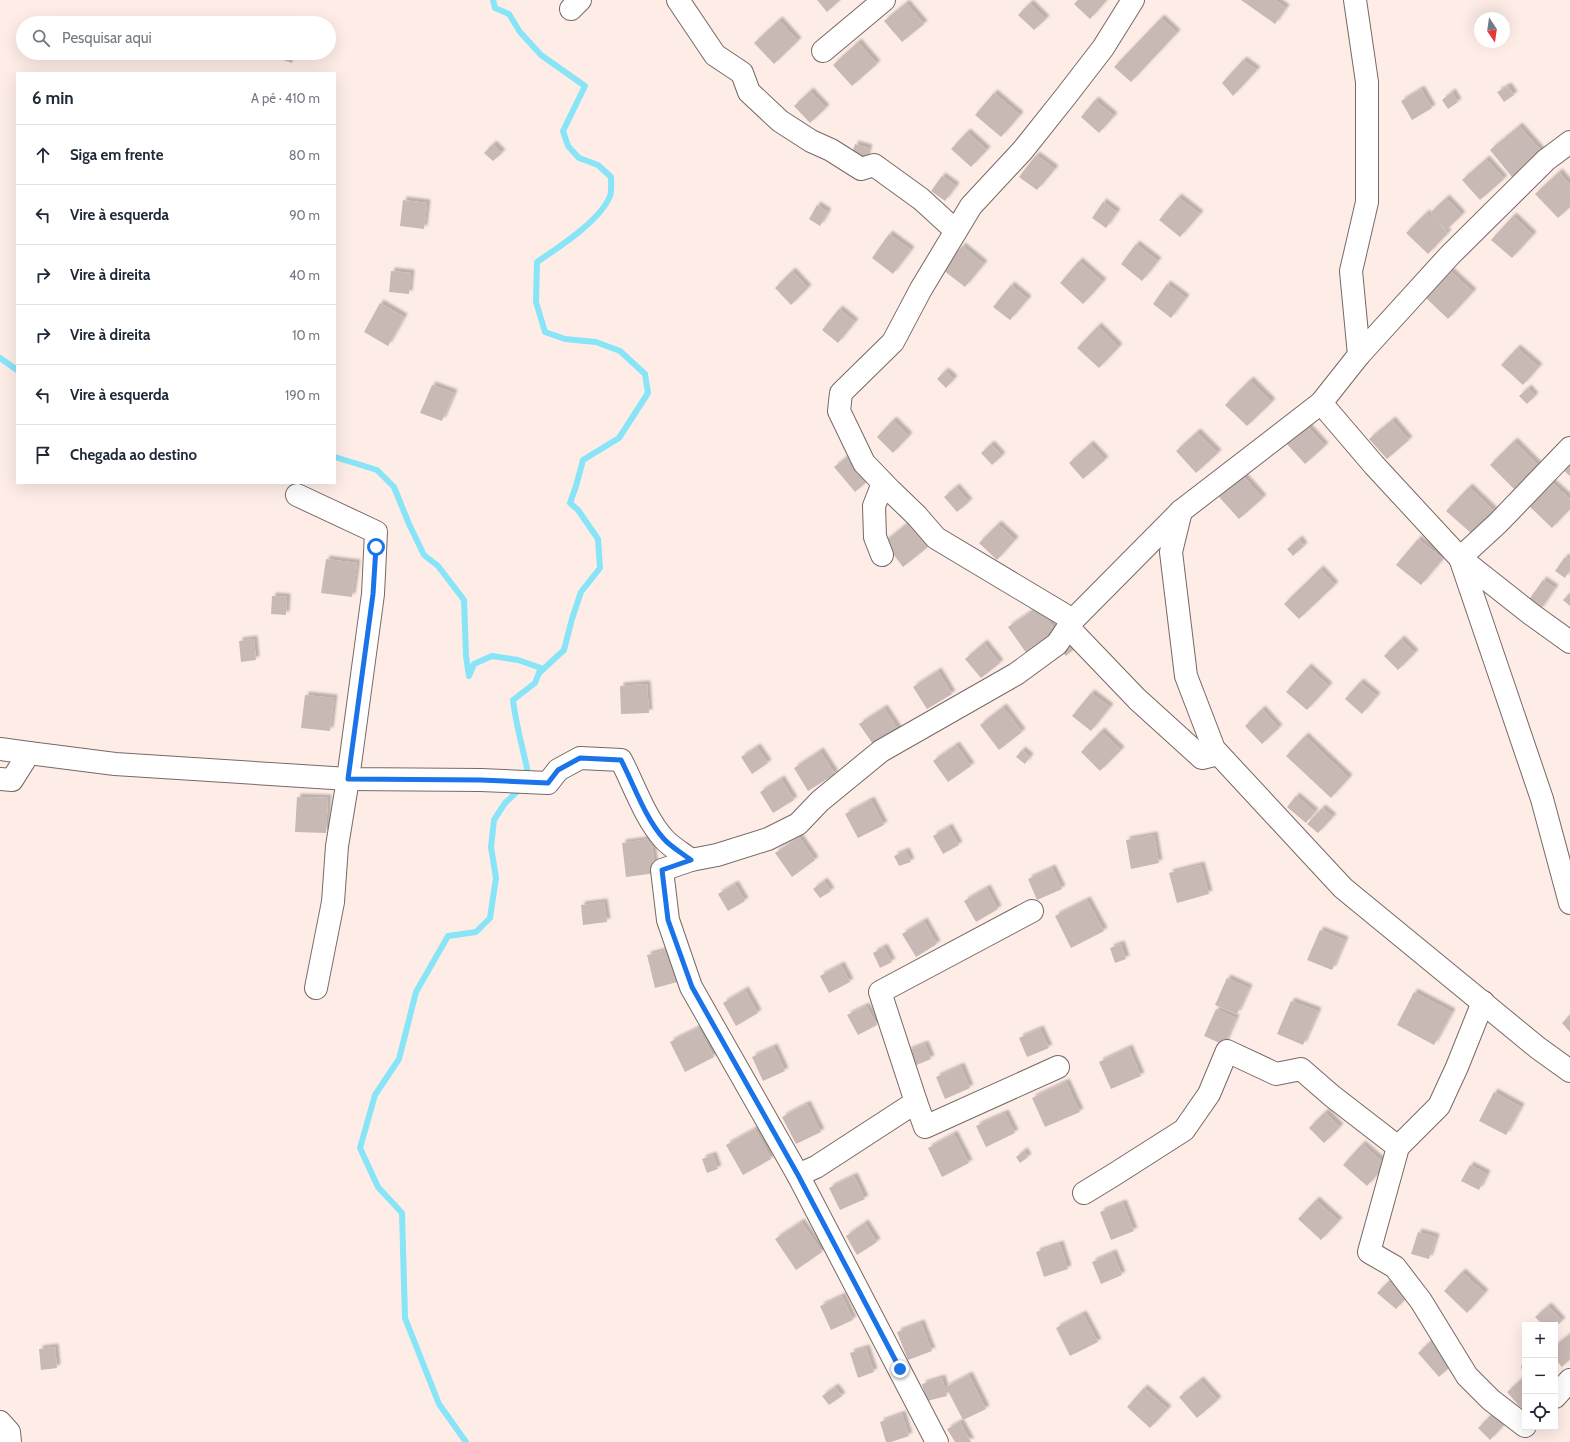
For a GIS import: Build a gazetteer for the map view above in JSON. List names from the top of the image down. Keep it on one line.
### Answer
{"north":"bottom","page":{"search":"Pesquisar aqui","heading":["6 min","A pé · 410 m"],"list":[["Siga em frente","80 m"],["Vire à esquerda","90 m"],["Vire à direita","40 m"],["Vire à direita","10 m"],["Vire à esquerda","190 m"],"Chegada ao destino"],"map_buttons":["+","−"]}}
